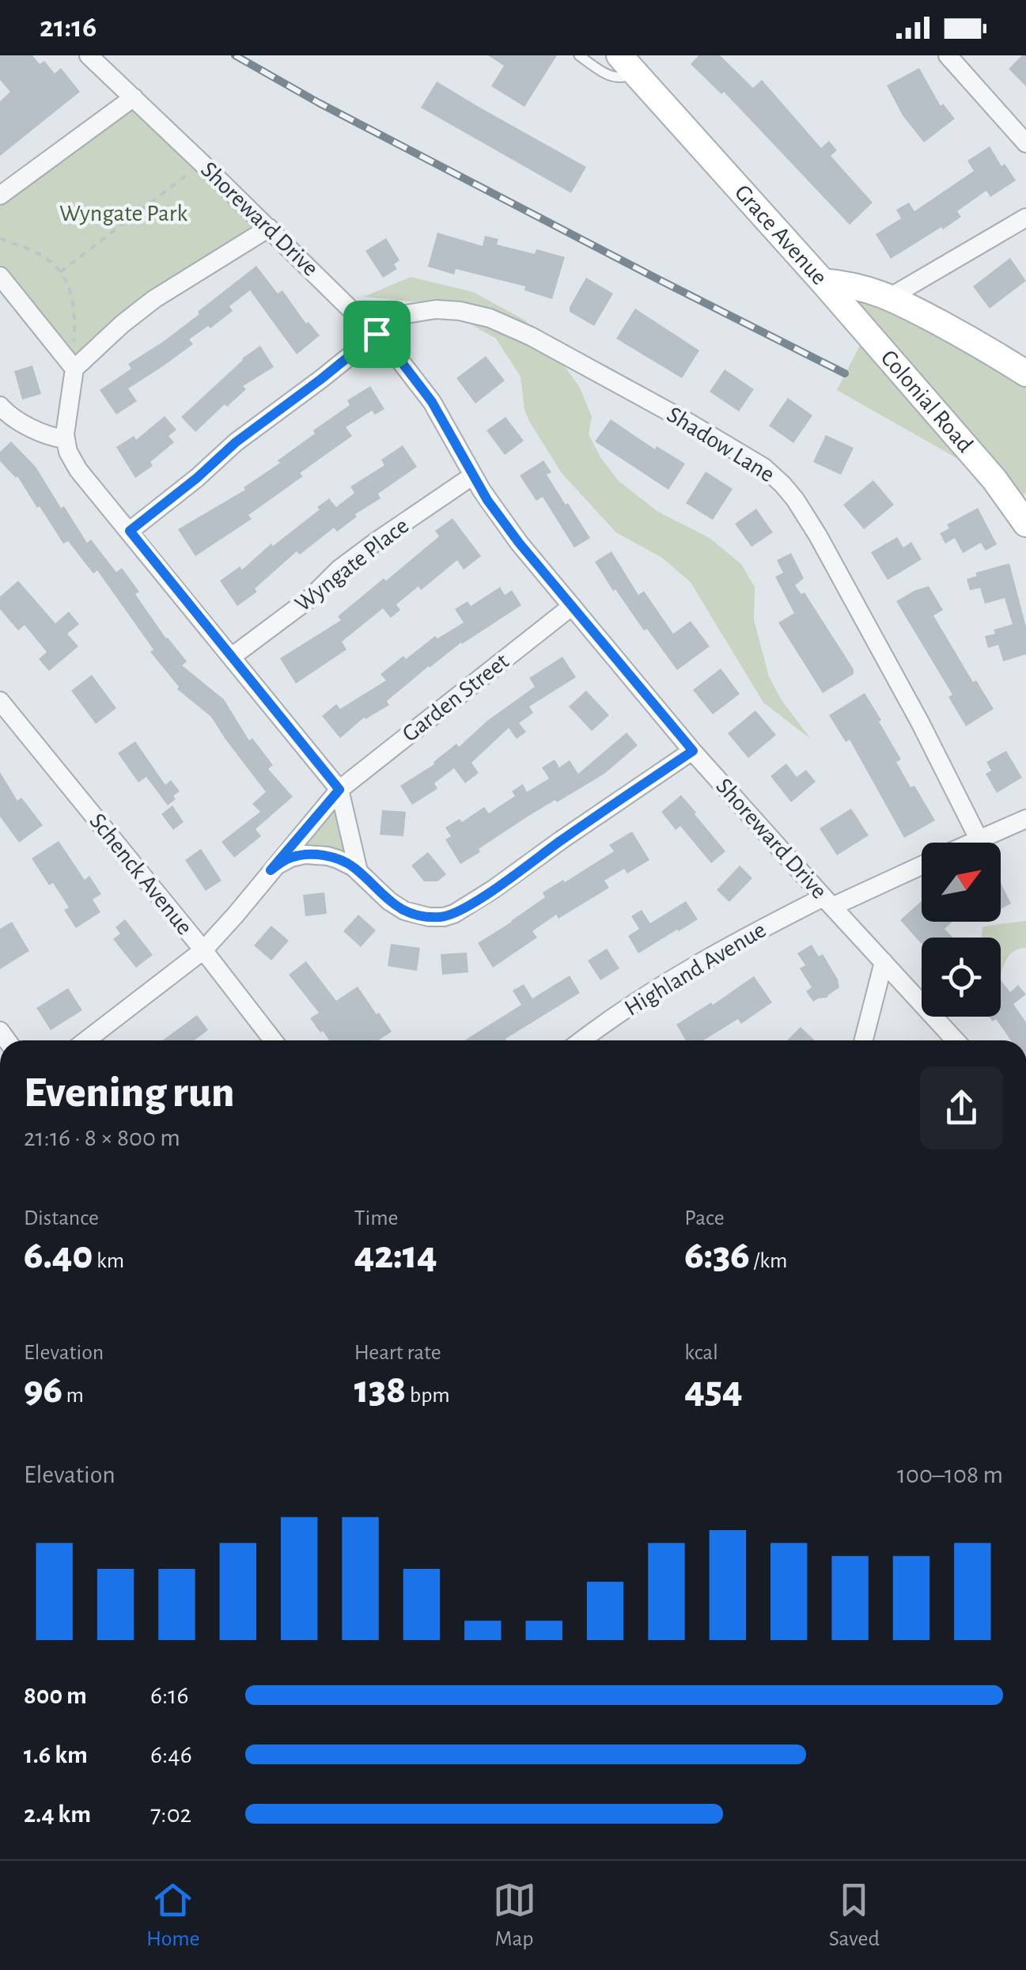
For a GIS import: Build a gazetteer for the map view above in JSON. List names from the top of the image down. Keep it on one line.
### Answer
{"streets":{"street":["Shoreward Drive","Grace Avenue","Colonial Road","Shadow Lane","Wyngate Place","Garden Street","Schenck Avenue","Highland Avenue"]},"crossings":[["Shoreward Drive","Shadow Lane"],["Shoreward Drive","Wyngate Place"],["Shoreward Drive","Garden Street"],["Shoreward Drive","Highland Avenue"],["Grace Avenue","Colonial Road"],["Garden Street","Schenck Avenue"]],"parks":["Wyngate Park"],"north":"top right","page":{"status":"21:16","heading":["Evening run","21:16 · 8 × 800 m"],"stats":[["Distance","6.40 km"],["Time","42:14"],["Pace","6:36 /km"],["Elevation","96 m"],["Heart rate","138 bpm"],["kcal","454"]],"chart":["Elevation","100–108 m"],"list":[{"name":"800 m","note":"6:16"},{"name":"1.6 km","note":"6:46"},{"name":"2.4 km","note":"7:02"}],"tabs":["Home","Map","Saved"]}}
